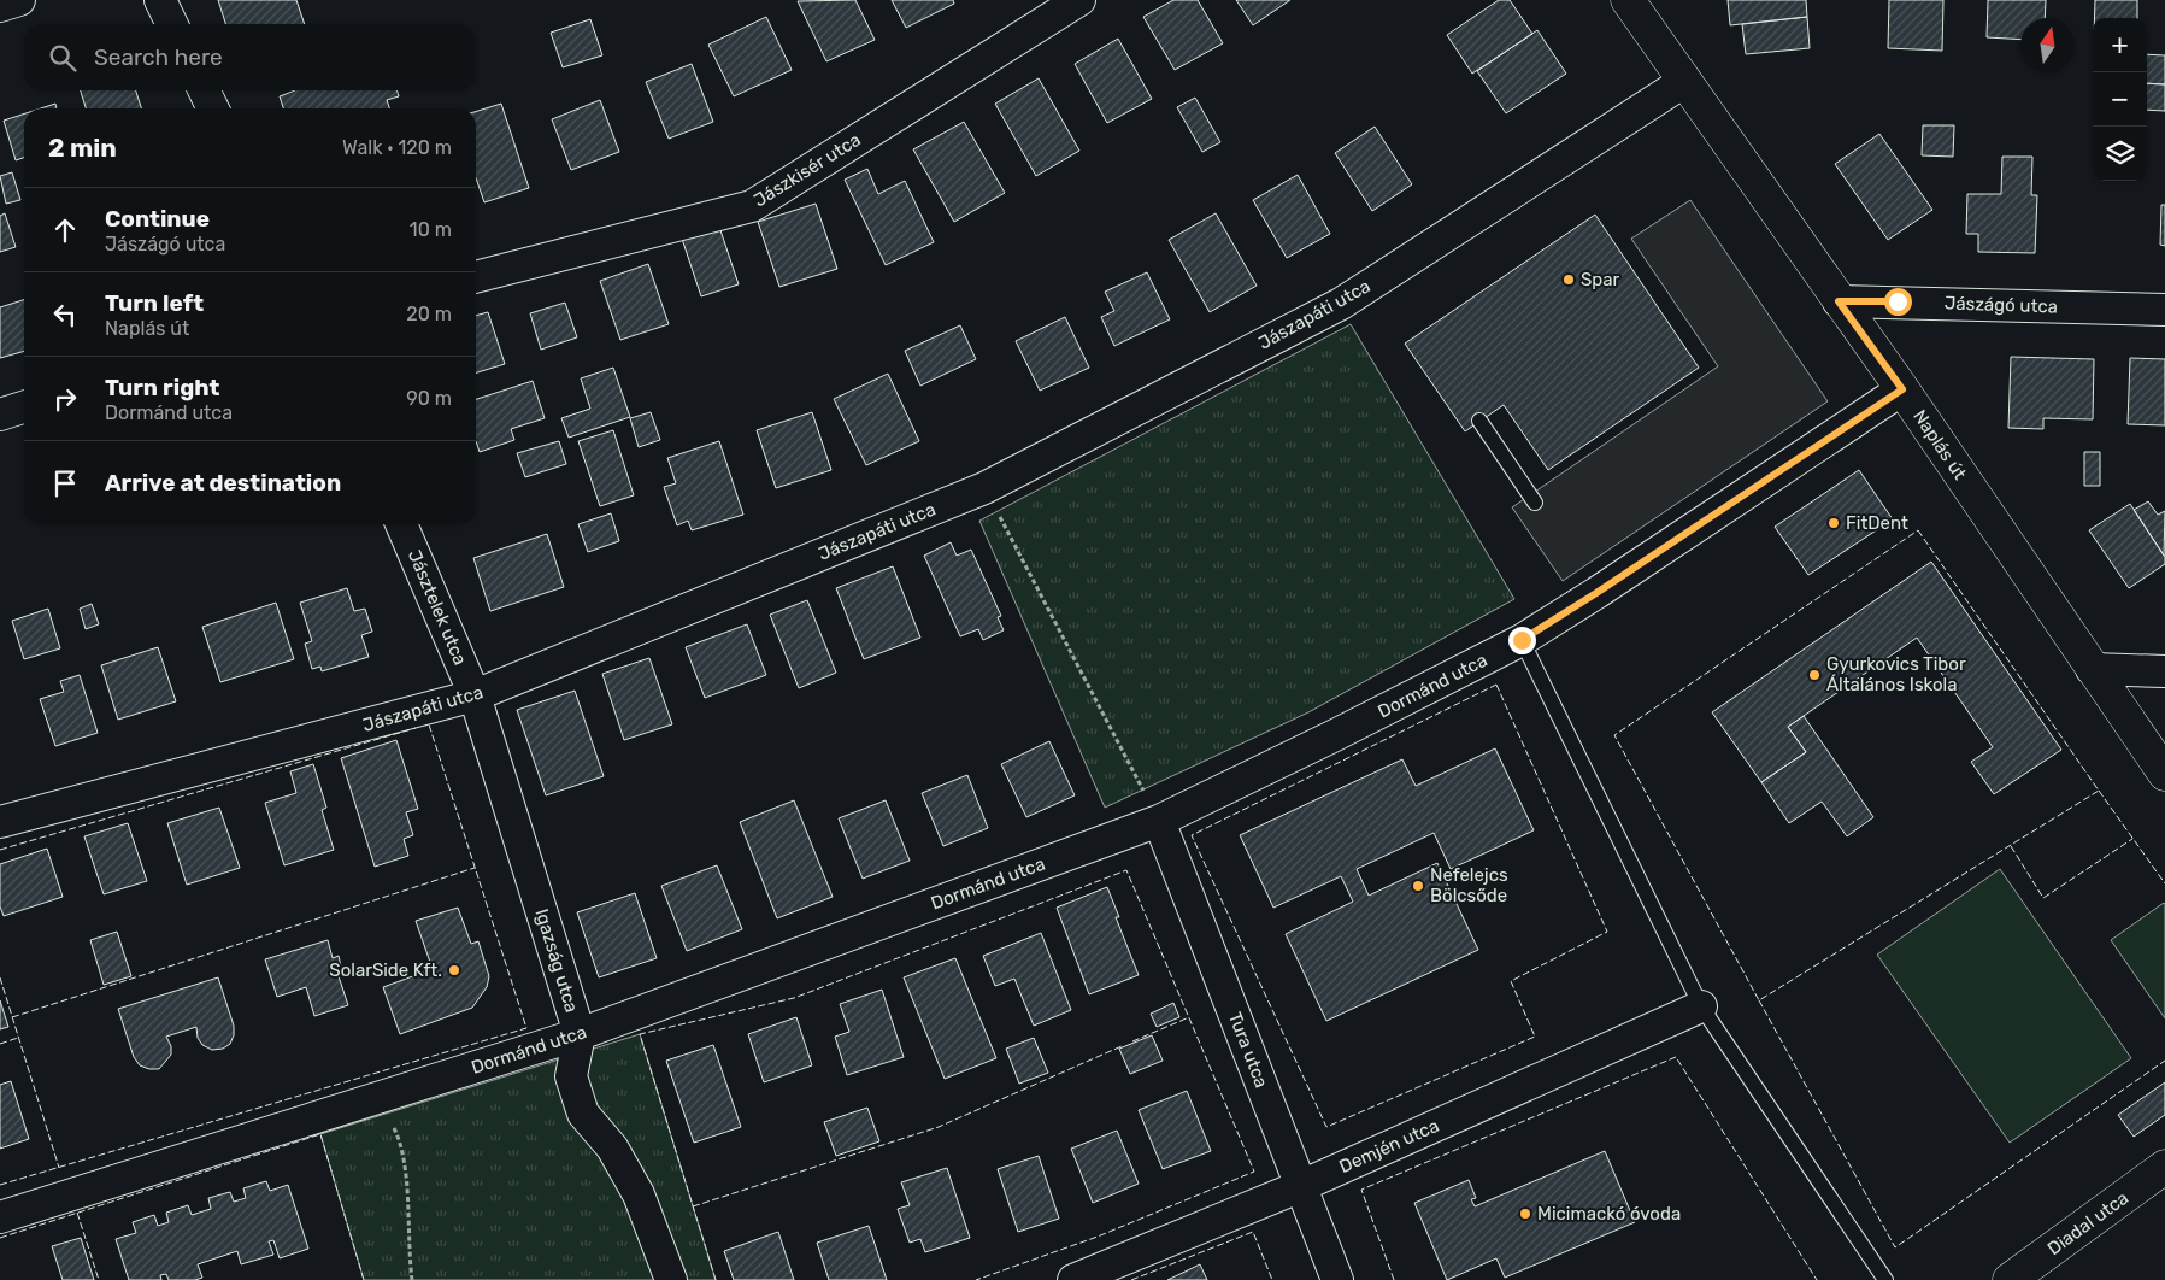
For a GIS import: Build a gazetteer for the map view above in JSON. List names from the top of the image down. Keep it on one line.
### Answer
{"streets":{"street":["Jászkisér utca","Jászágó utca","Jászapáti utca","Naplás út","Jásztelek utca","Dormánd utca","Igazság utca","Tura utca","Demjén utca","Diadal utca"]},"crossings":[["Jászágó utca","Naplás út"],["Jászapáti utca","Naplás út"],["Jászapáti utca","Jásztelek utca"],["Jászapáti utca","Igazság utca"],["Naplás út","Dormánd utca"],["Jásztelek utca","Igazság utca"],["Dormánd utca","Igazság utca"],["Dormánd utca","Tura utca"],["Tura utca","Demjén utca"]],"places":["Spar","FitDent","Gyurkovics Tibor Általános Iskola","Nefelejcs Bölcsőde","SolarSide Kft.","Micimackó óvoda"],"north":"top","page":{"map_buttons":["+","−"],"search":"Search here","heading":["2 min","Walk · 120 m"],"list":[["Continue","Jászágó utca","10 m"],["Turn left","Naplás út","20 m"],["Turn right","Dormánd utca","90 m"],"Arrive at destination"]}}
